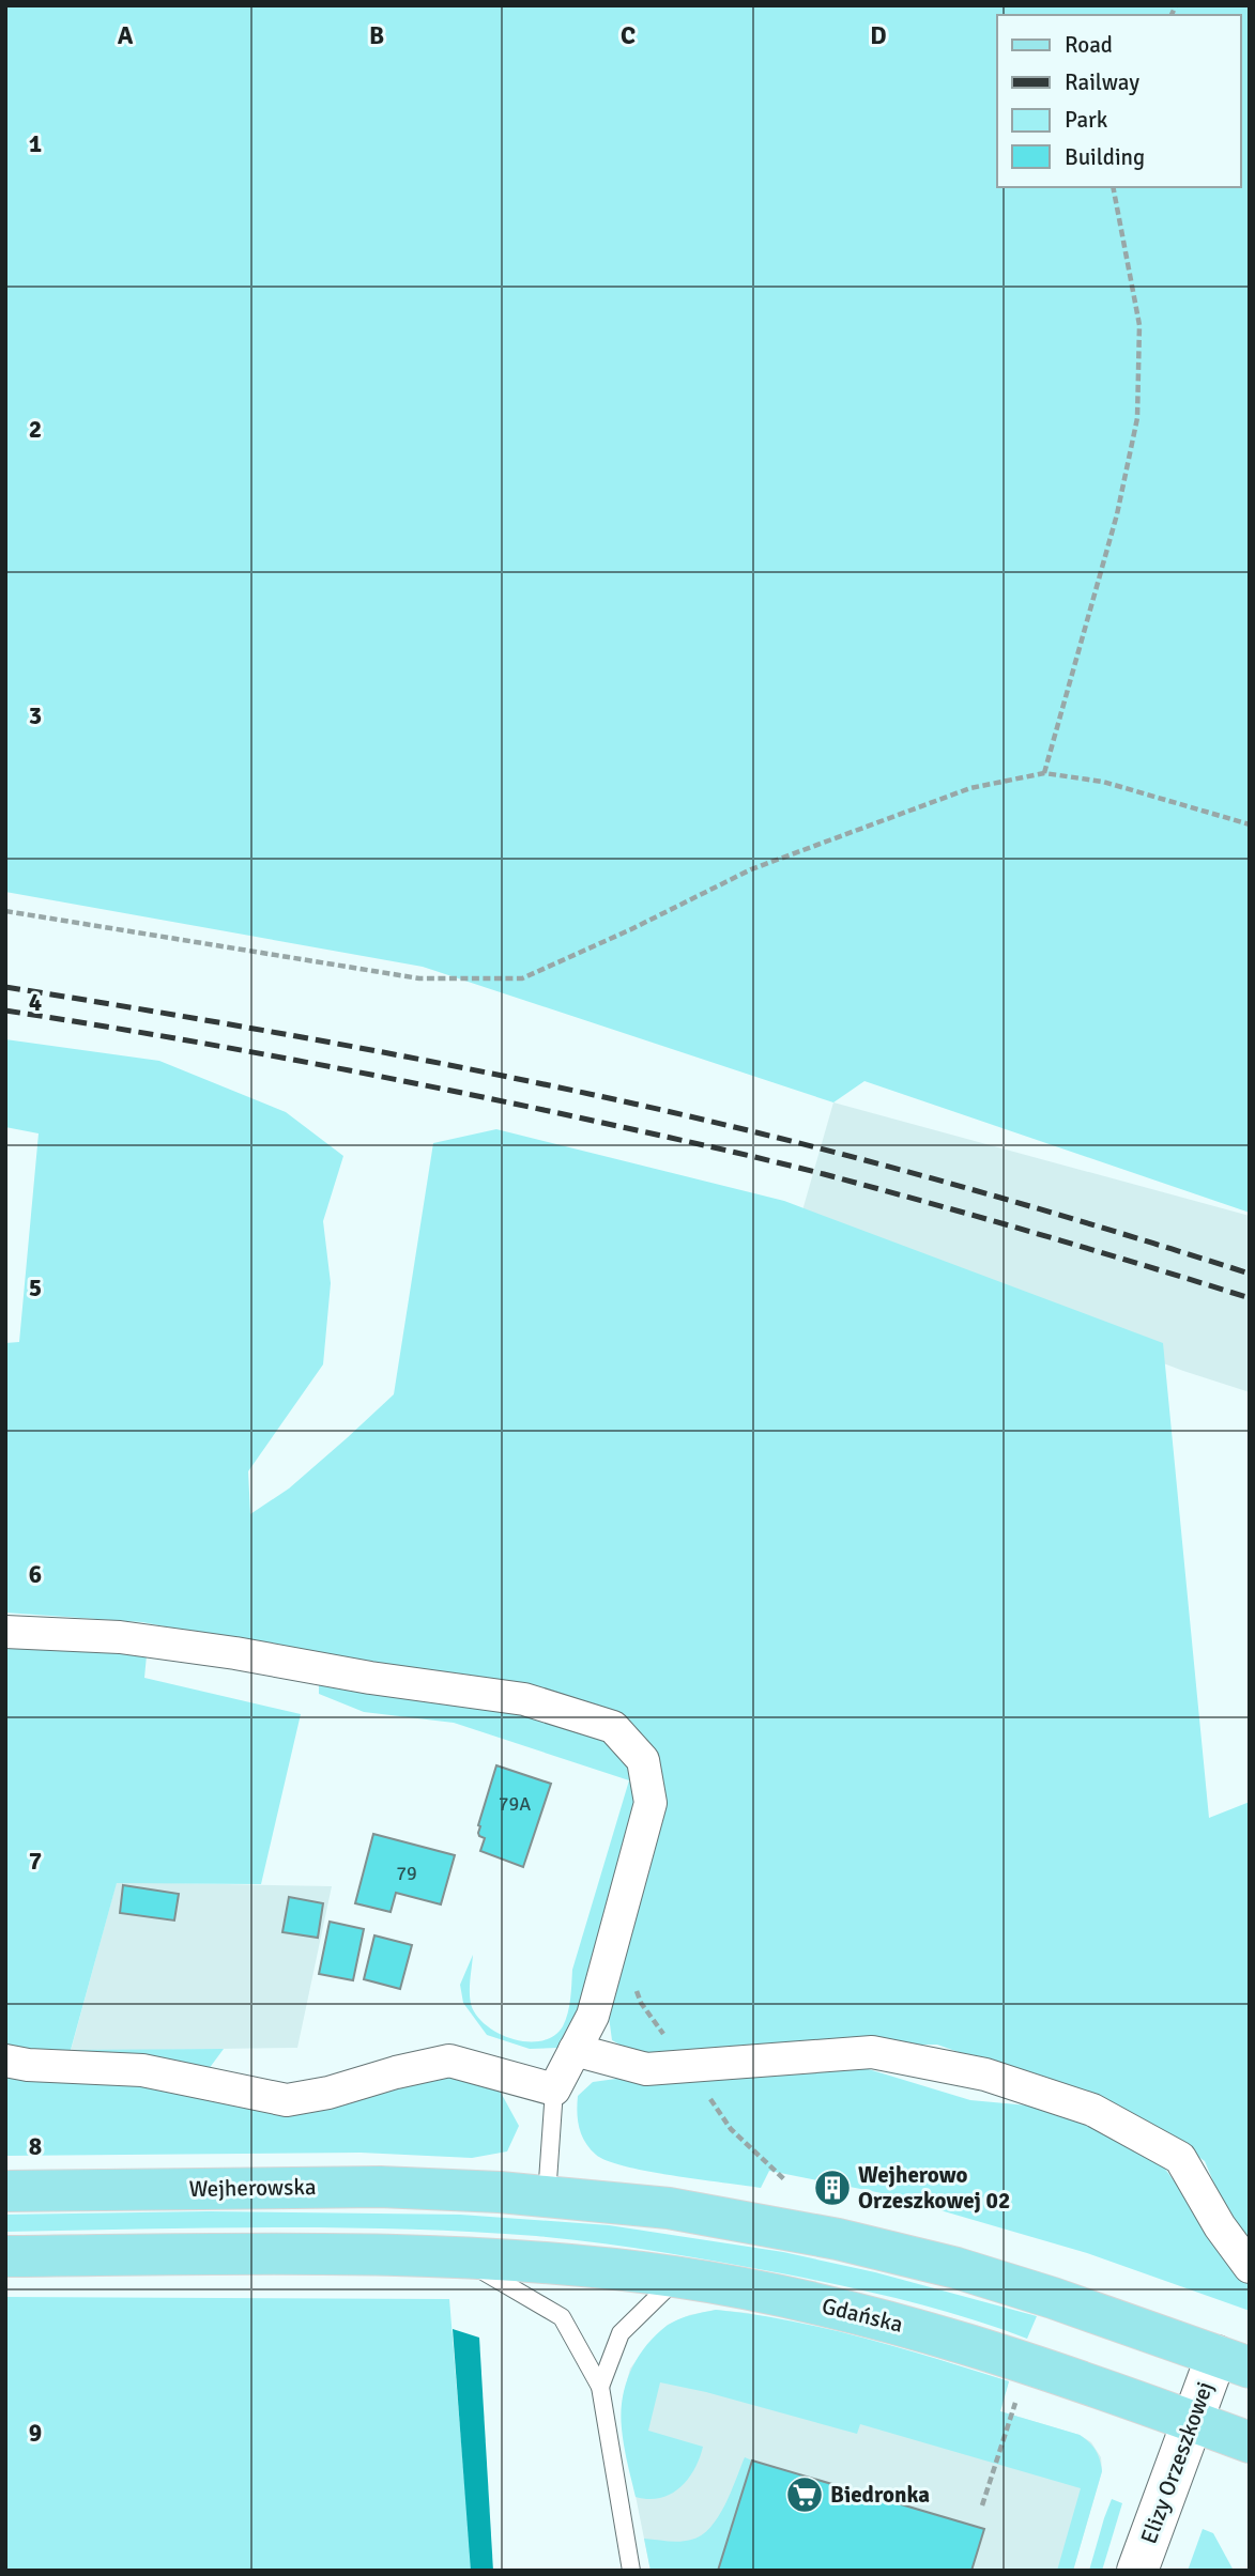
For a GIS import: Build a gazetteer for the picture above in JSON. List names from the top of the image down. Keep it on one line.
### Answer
{"streets":{"main road":["Wejherowska","Gdańska"],"street":["Elizy Orzeszkowej"]},"crossings":[["Gdańska","Elizy Orzeszkowej"]],"places":{"building":["Wejherowo Orzeszkowej 02"],"supermarket":["Biedronka"]},"house_numbers":["79A","79"],"legend":["Road","Railway","Park","Building"],"grid":{"columns":["A","B","C","D"],"rows":["1","2","3","4","5","6","7","8","9"]}}
